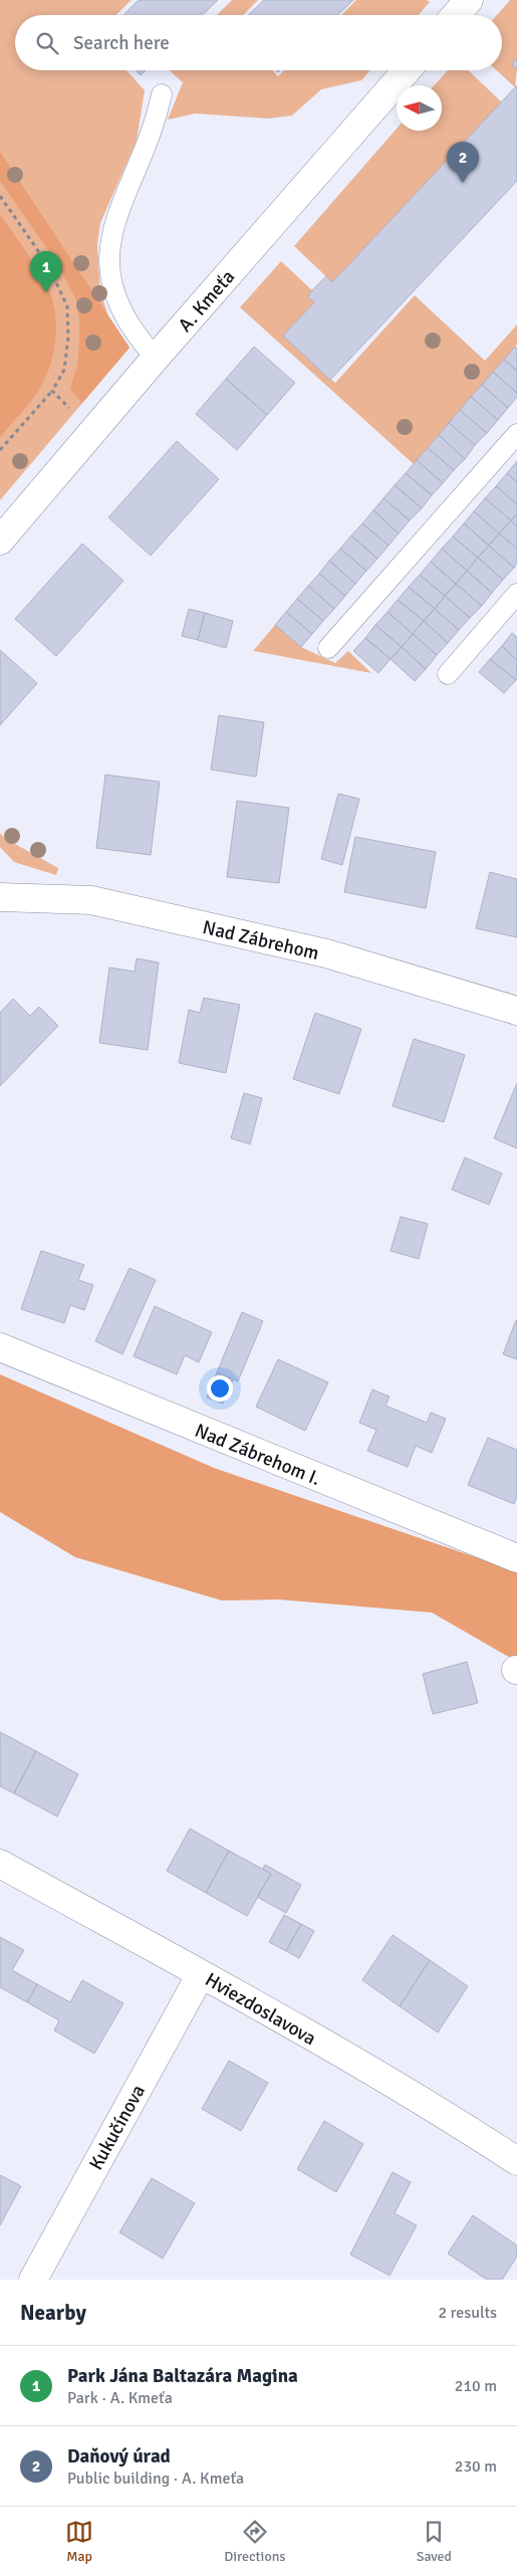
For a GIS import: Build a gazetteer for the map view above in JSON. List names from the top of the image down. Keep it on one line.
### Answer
{"streets":{"street":["A. Kmeťa","Nad Zábrehom","Nad Zábrehom I.","Hviezdoslavova","Kukučínova"]},"crossings":[["Hviezdoslavova","Kukučínova"]],"north":"left","page":{"search":"Search here","pins":["2","1"],"heading":["Nearby","2 results"],"list":[{"mark":"1","name":"Park Jána Baltazára Magina","note":"Park · A. Kmeťa","value":"210 m"},{"mark":"2","name":"Daňový úrad","note":"Public building · A. Kmeťa","value":"230 m"}],"nav":["Map","Directions","Saved"]}}
